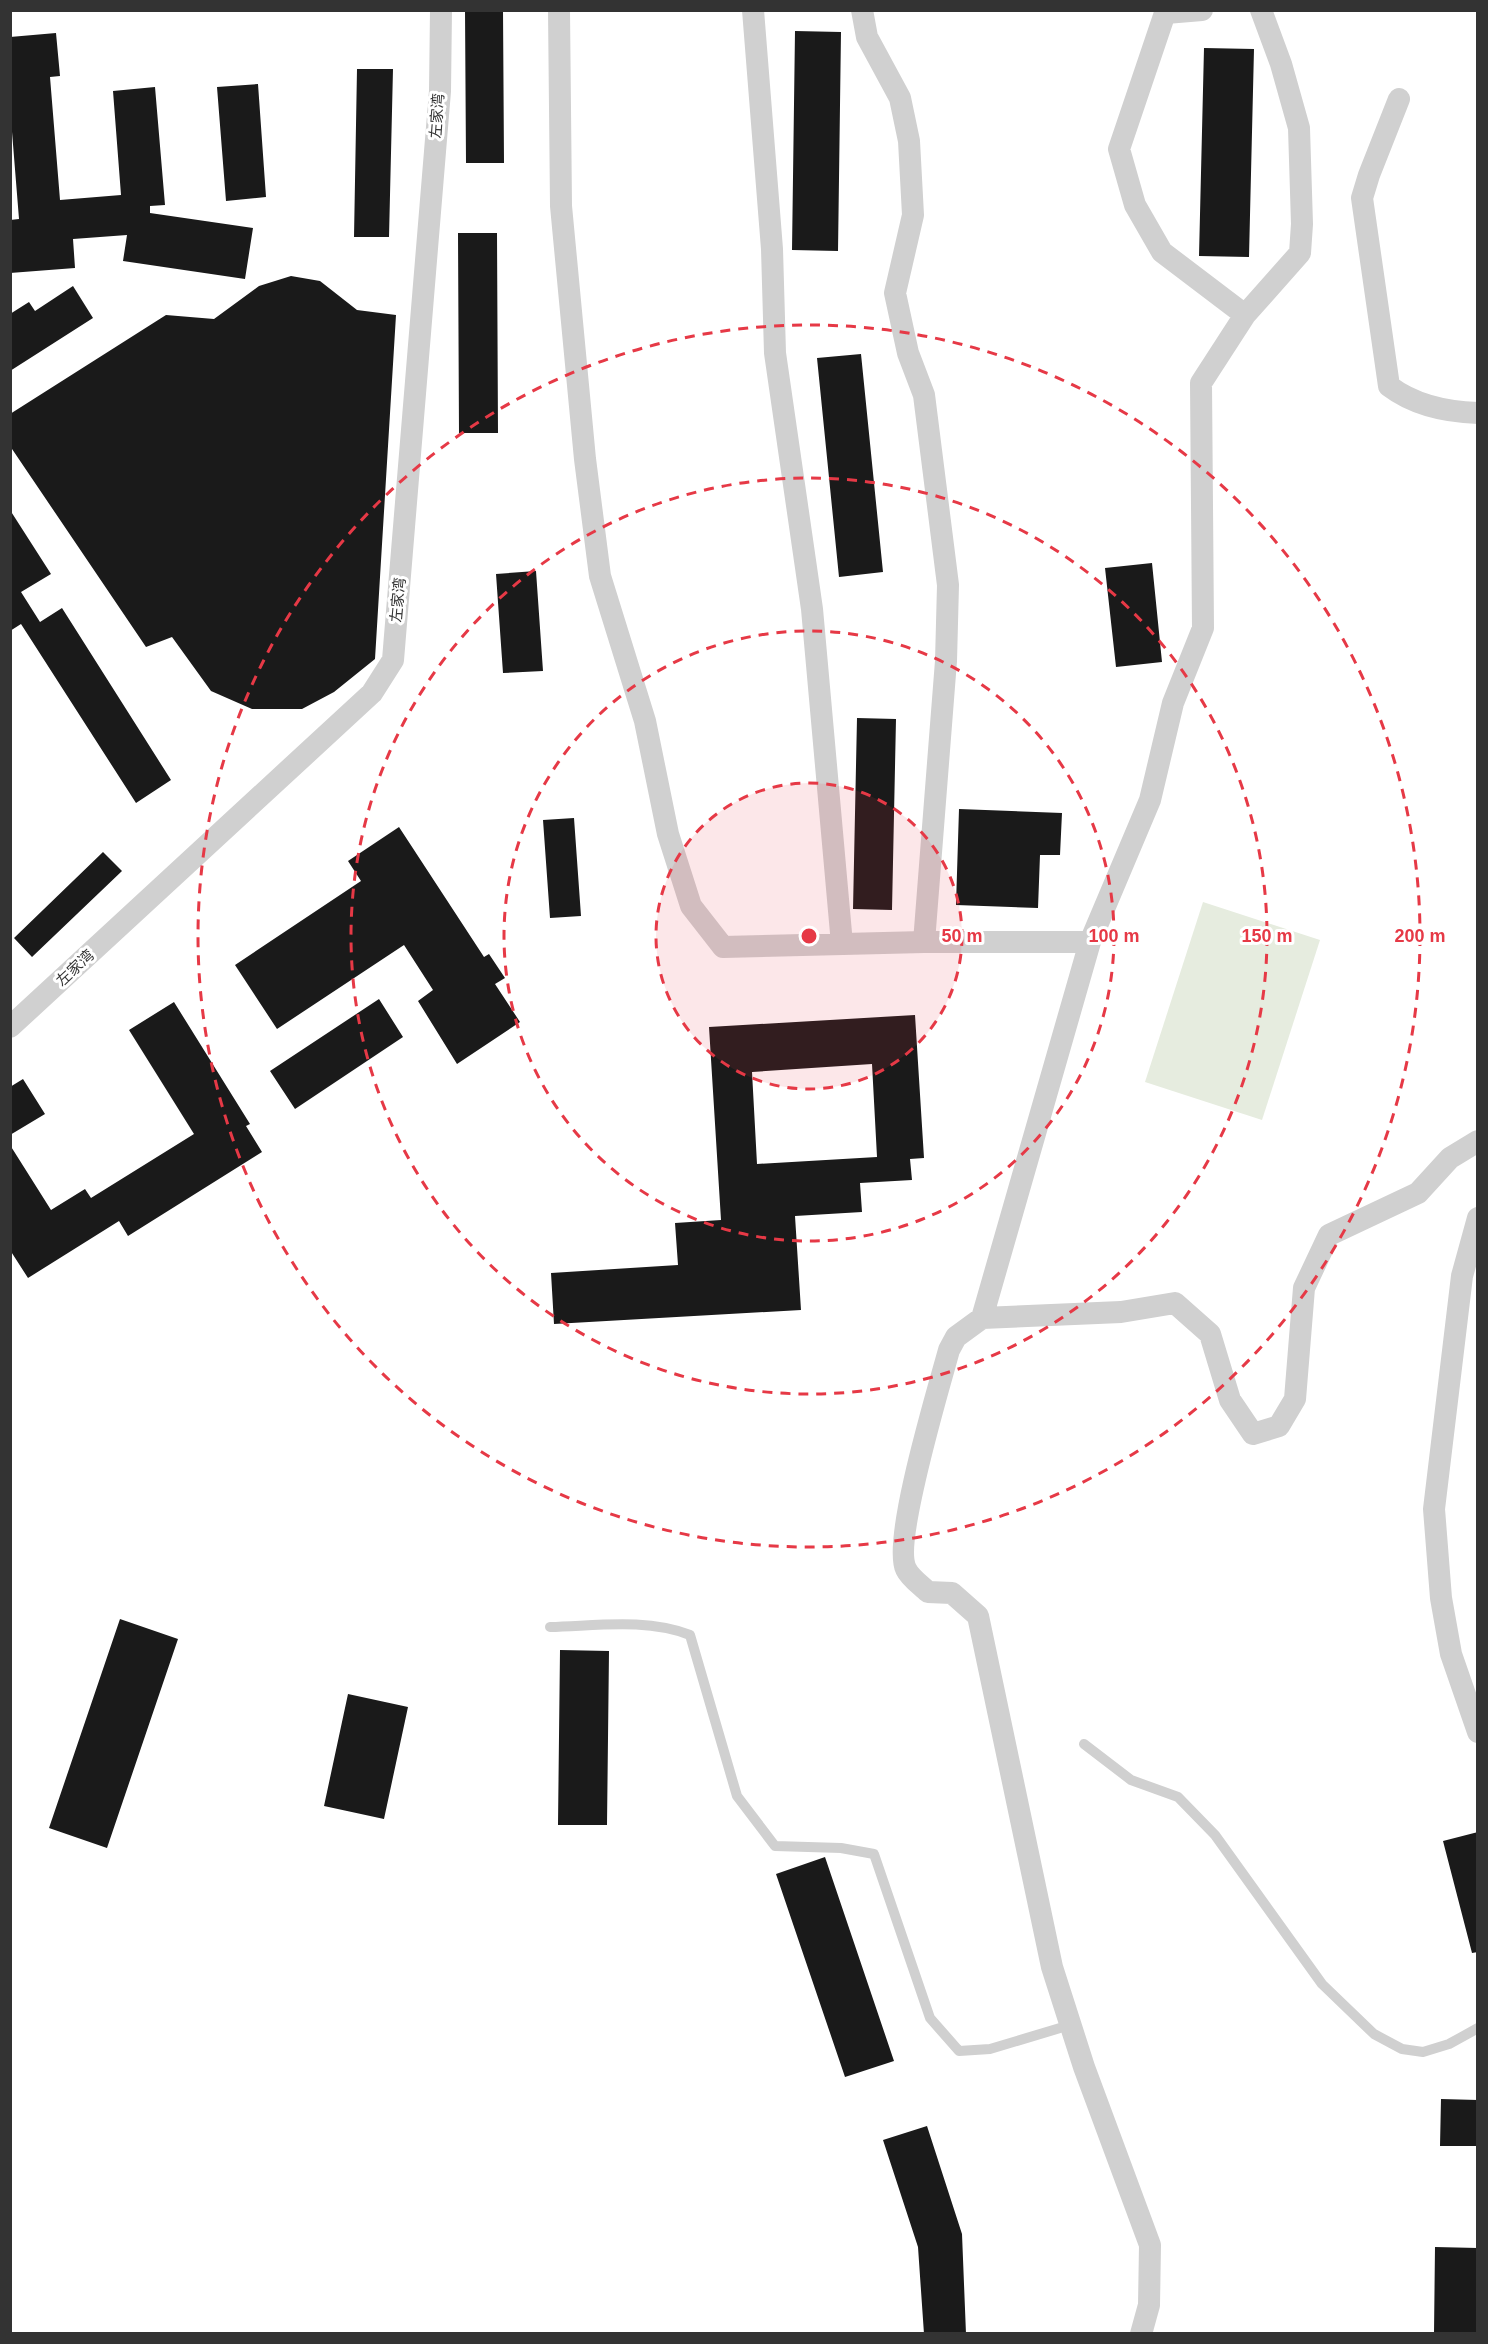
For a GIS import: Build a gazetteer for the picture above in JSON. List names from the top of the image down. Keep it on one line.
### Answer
{"streets":{"street":["左家湾"]},"rings":["50 m","100 m","150 m","200 m"]}
